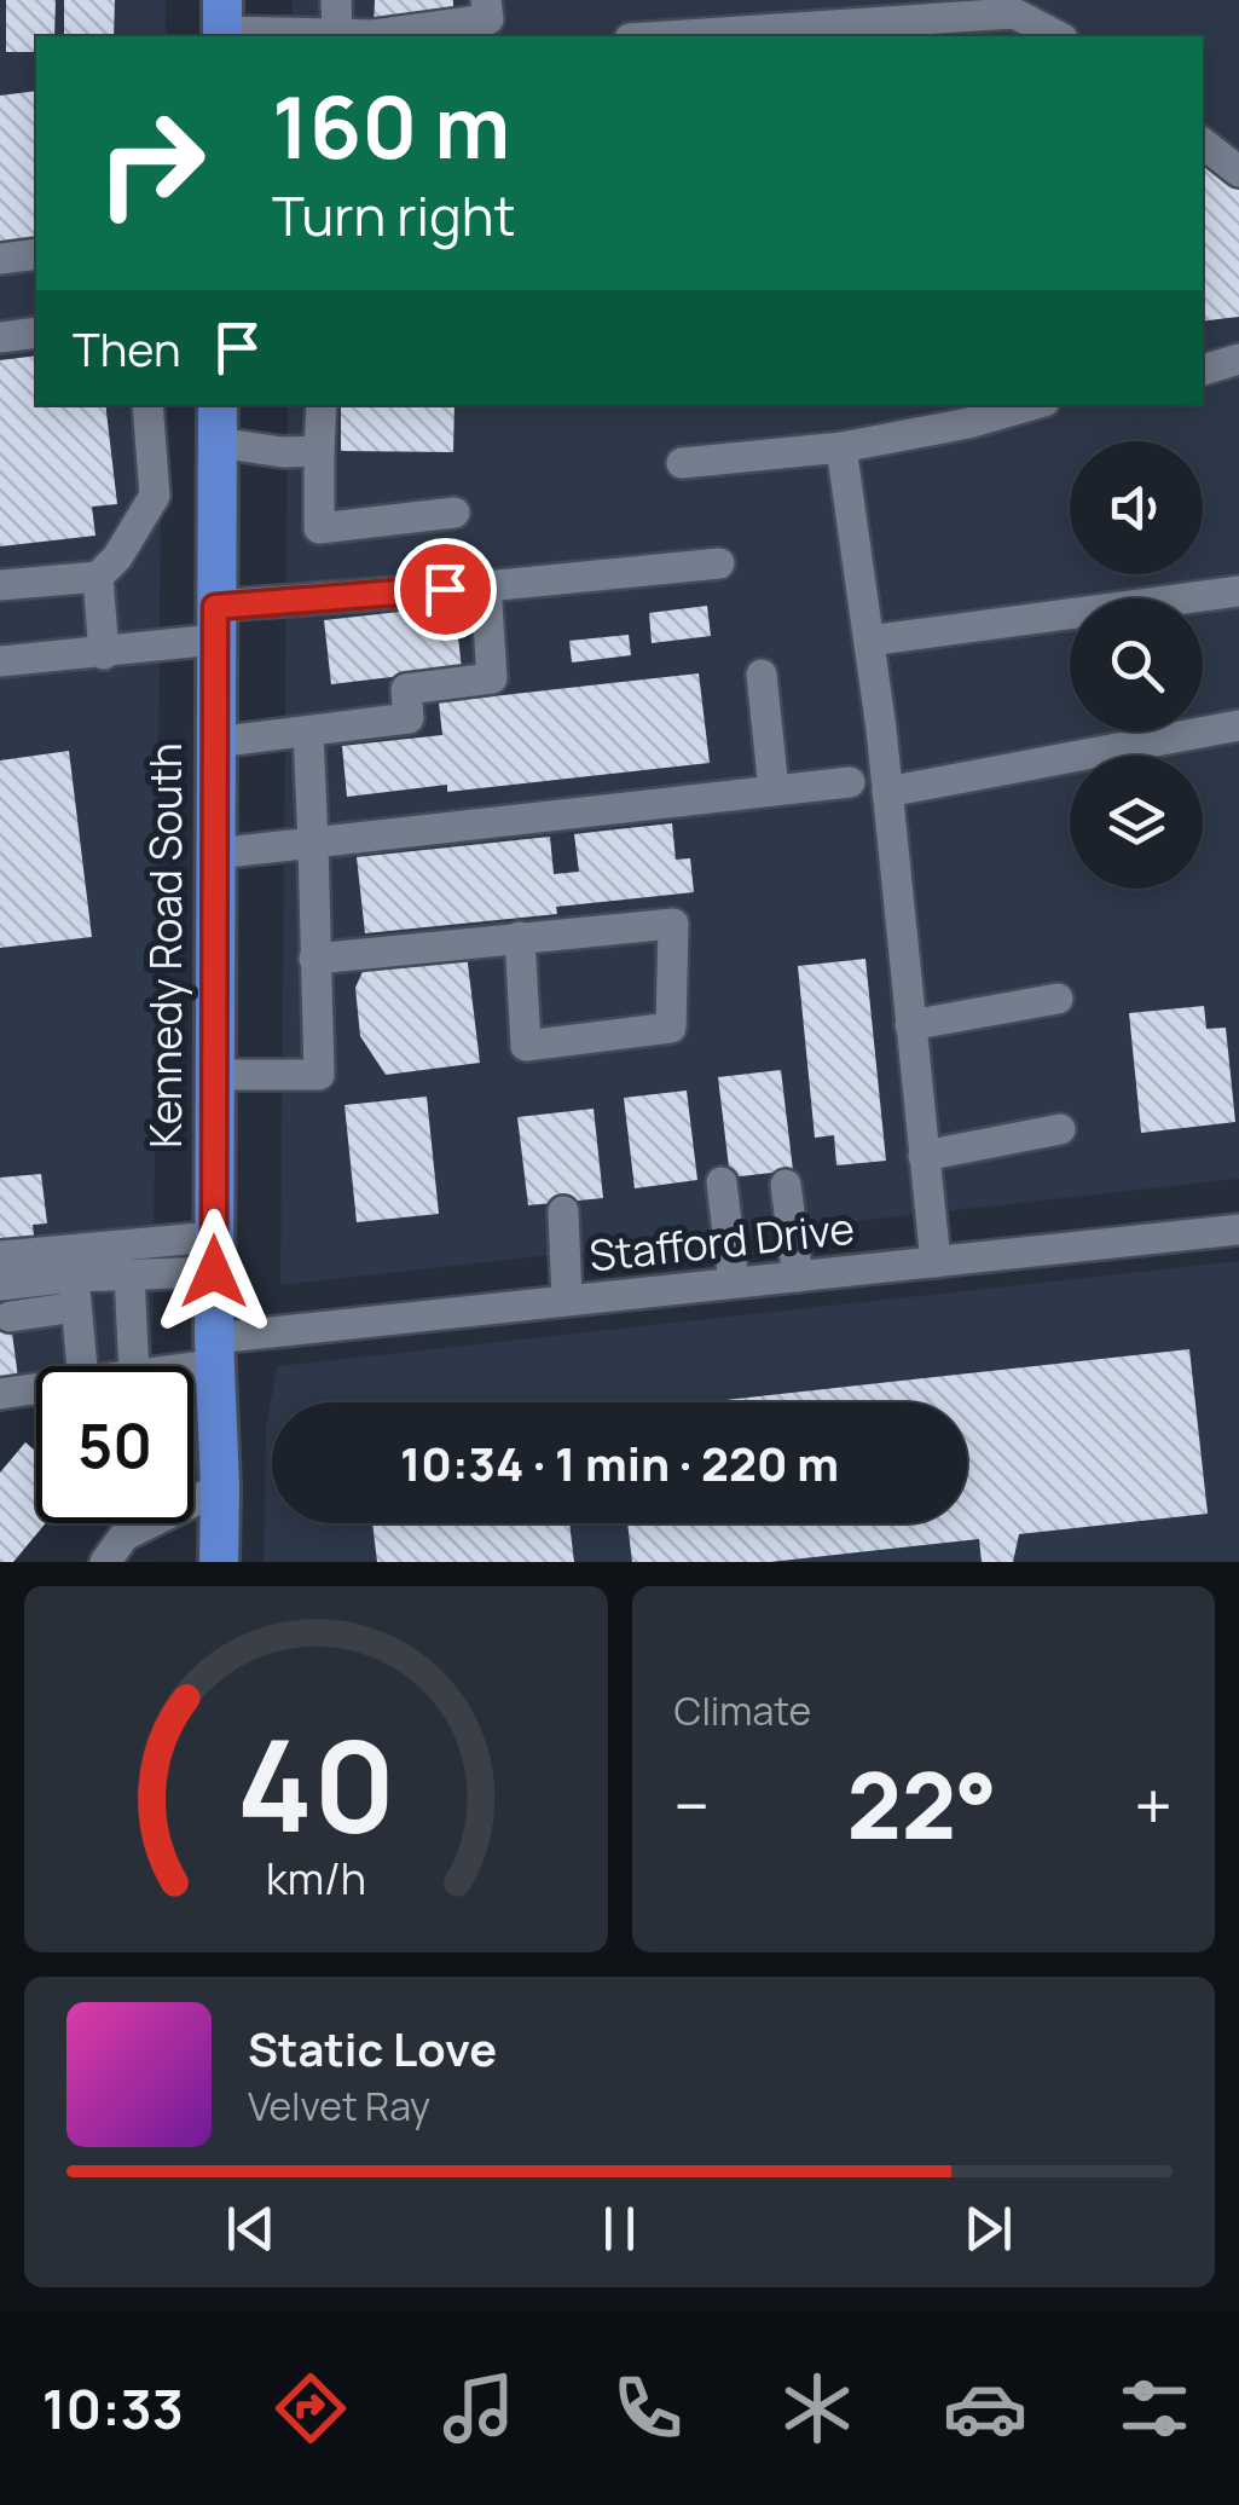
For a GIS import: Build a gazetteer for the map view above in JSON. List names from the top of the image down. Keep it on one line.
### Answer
{"streets":{"main road":["Kennedy Road South"],"street":["Stafford Drive"]},"crossings":[["Kennedy Road South","Stafford Drive"]],"page":{"turn":["160 m","Turn right"],"then":"Then","limit":"50","trip":"10:34 · 1 min · 220 m","tile":"Climate","heat":["−","22°","+"],"song":["Static Love","Velvet Ray"],"tabs":"10:33","gauge":["40","km/h"]}}
